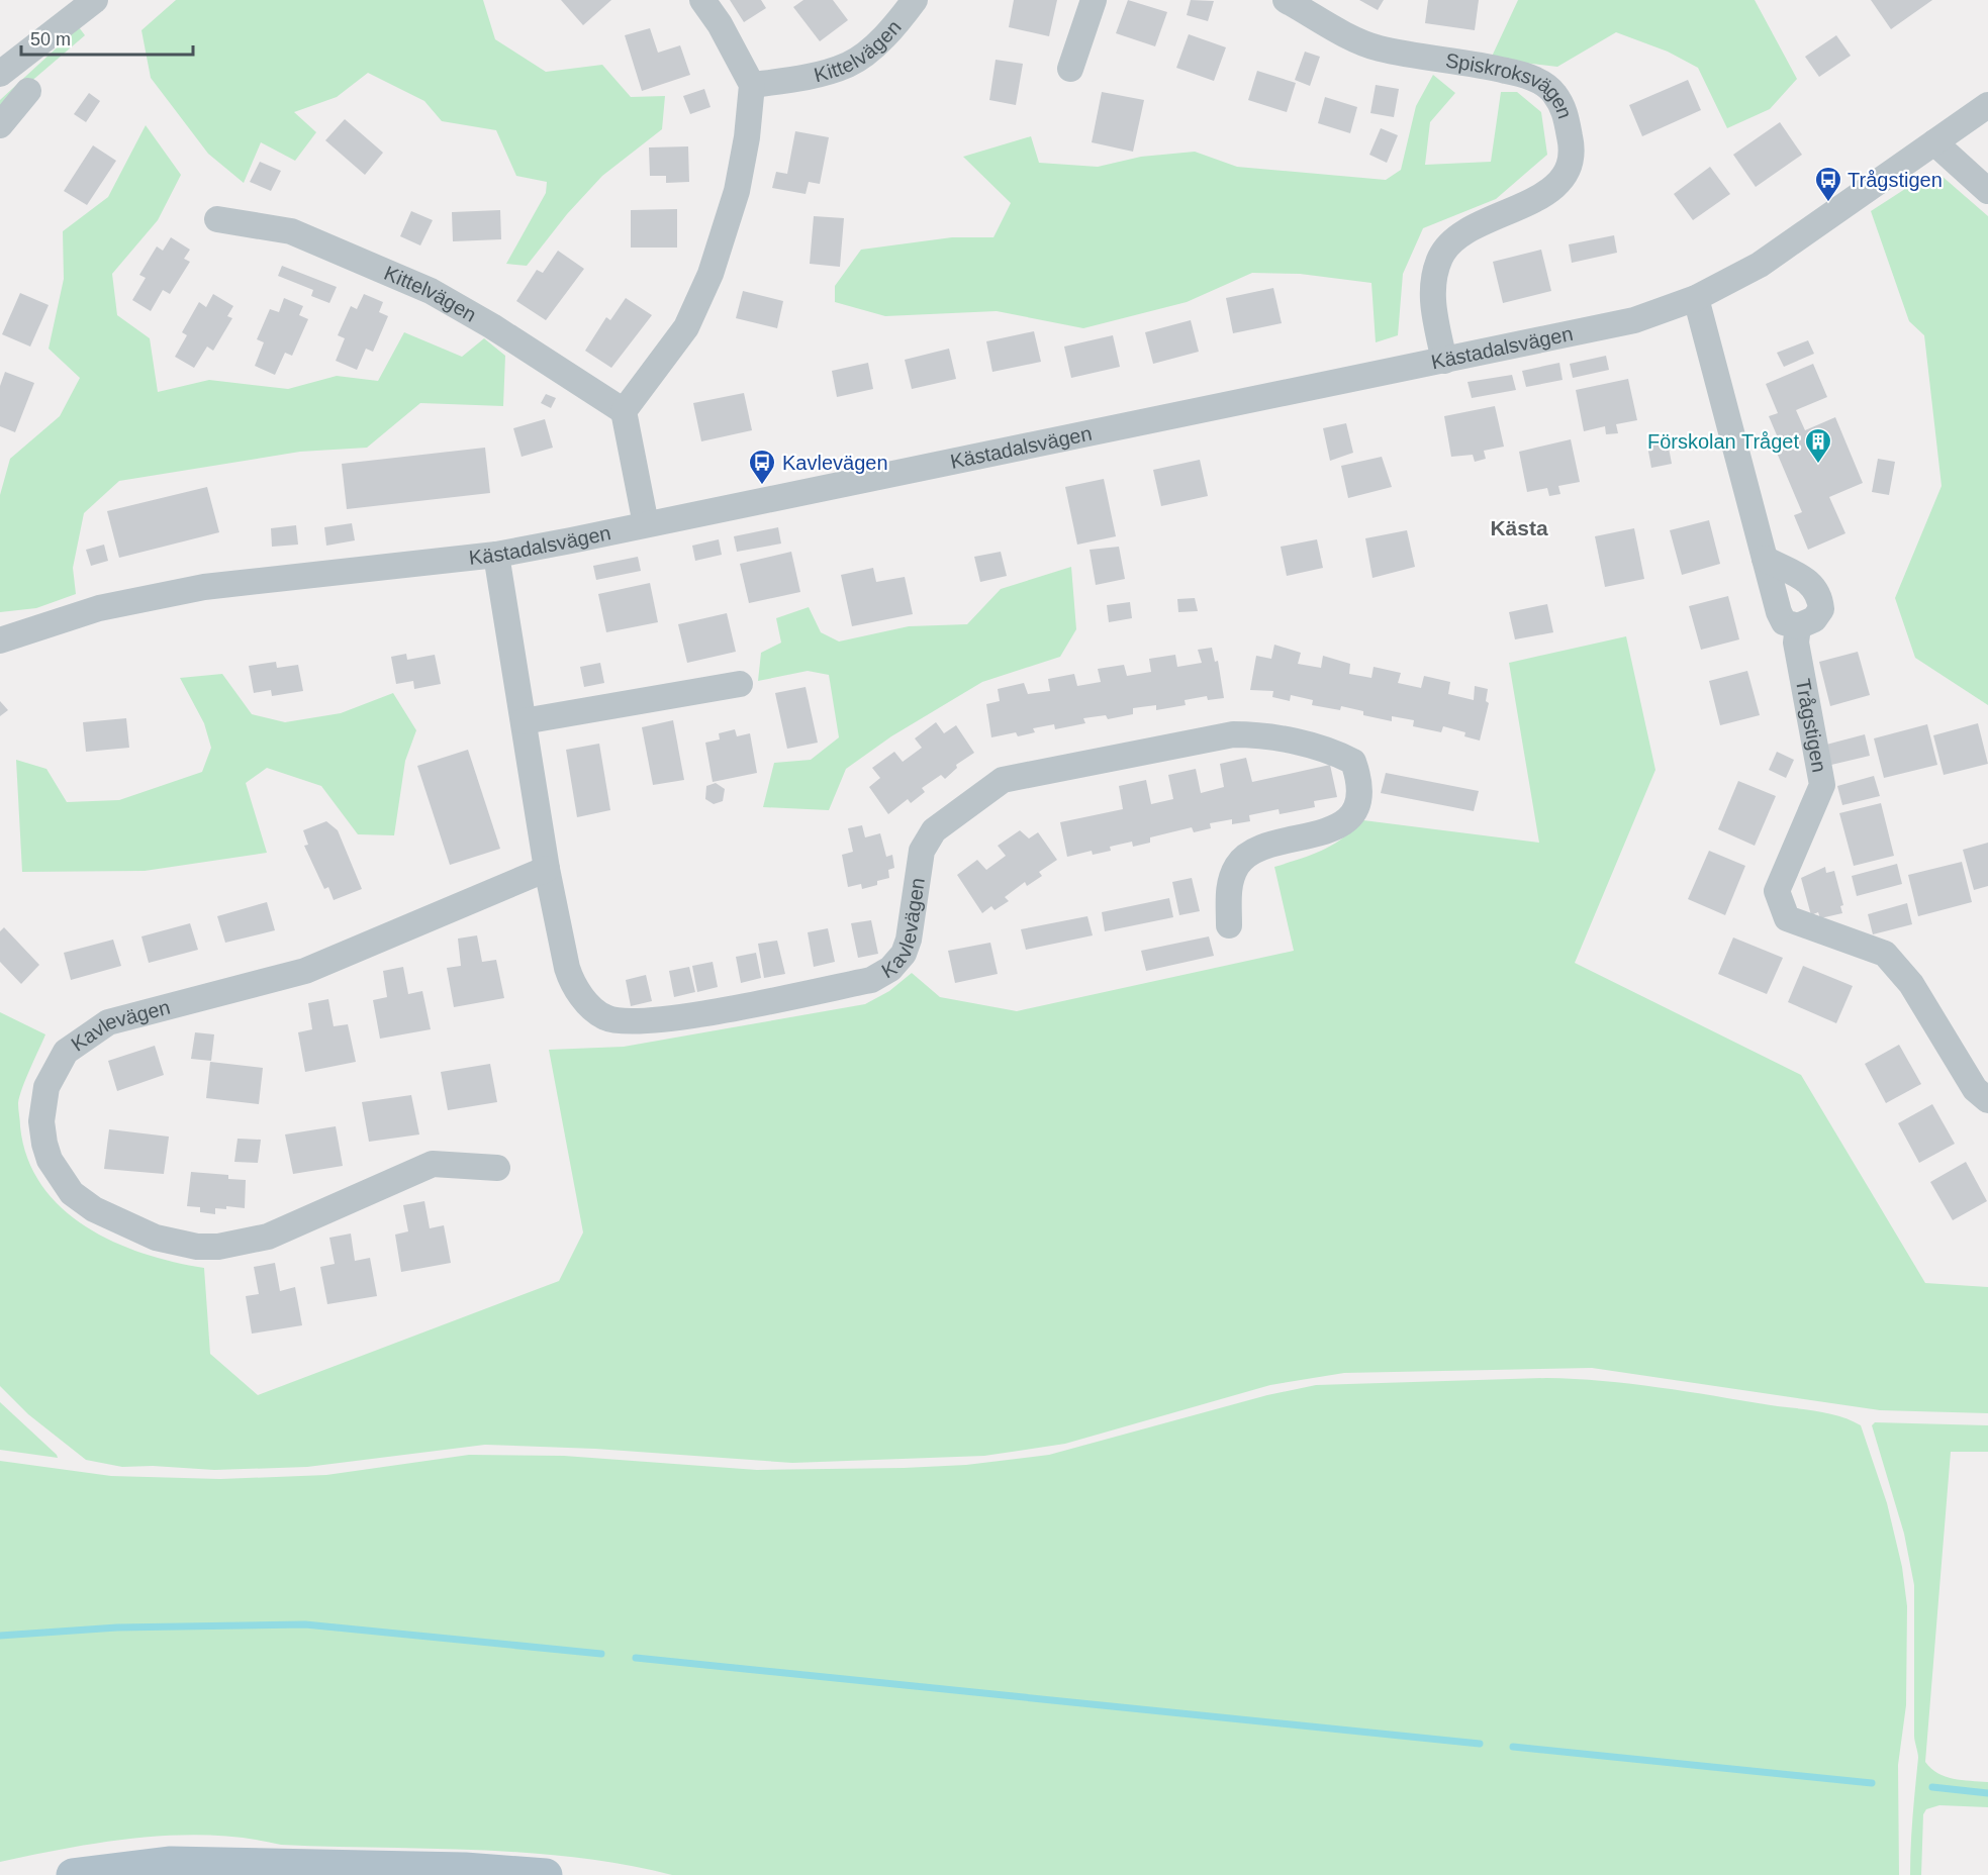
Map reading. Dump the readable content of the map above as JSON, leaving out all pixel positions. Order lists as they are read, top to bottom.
{
  "streets": {
    "street": [
      "Kittelvägen",
      "Spiskroksvägen",
      "Kästadalsvägen",
      "Trågstigen",
      "Kavlevägen"
    ]
  },
  "crossings": [
    ["Spiskroksvägen", "Kästadalsvägen"],
    ["Kästadalsvägen", "Kavlevägen"]
  ],
  "districts": ["Kästa"],
  "places": {
    "bus stop": ["Trågstigen", "Kavlevägen"],
    "building": ["Förskolan Tråget"]
  },
  "scale_bar": "50 m"
}
